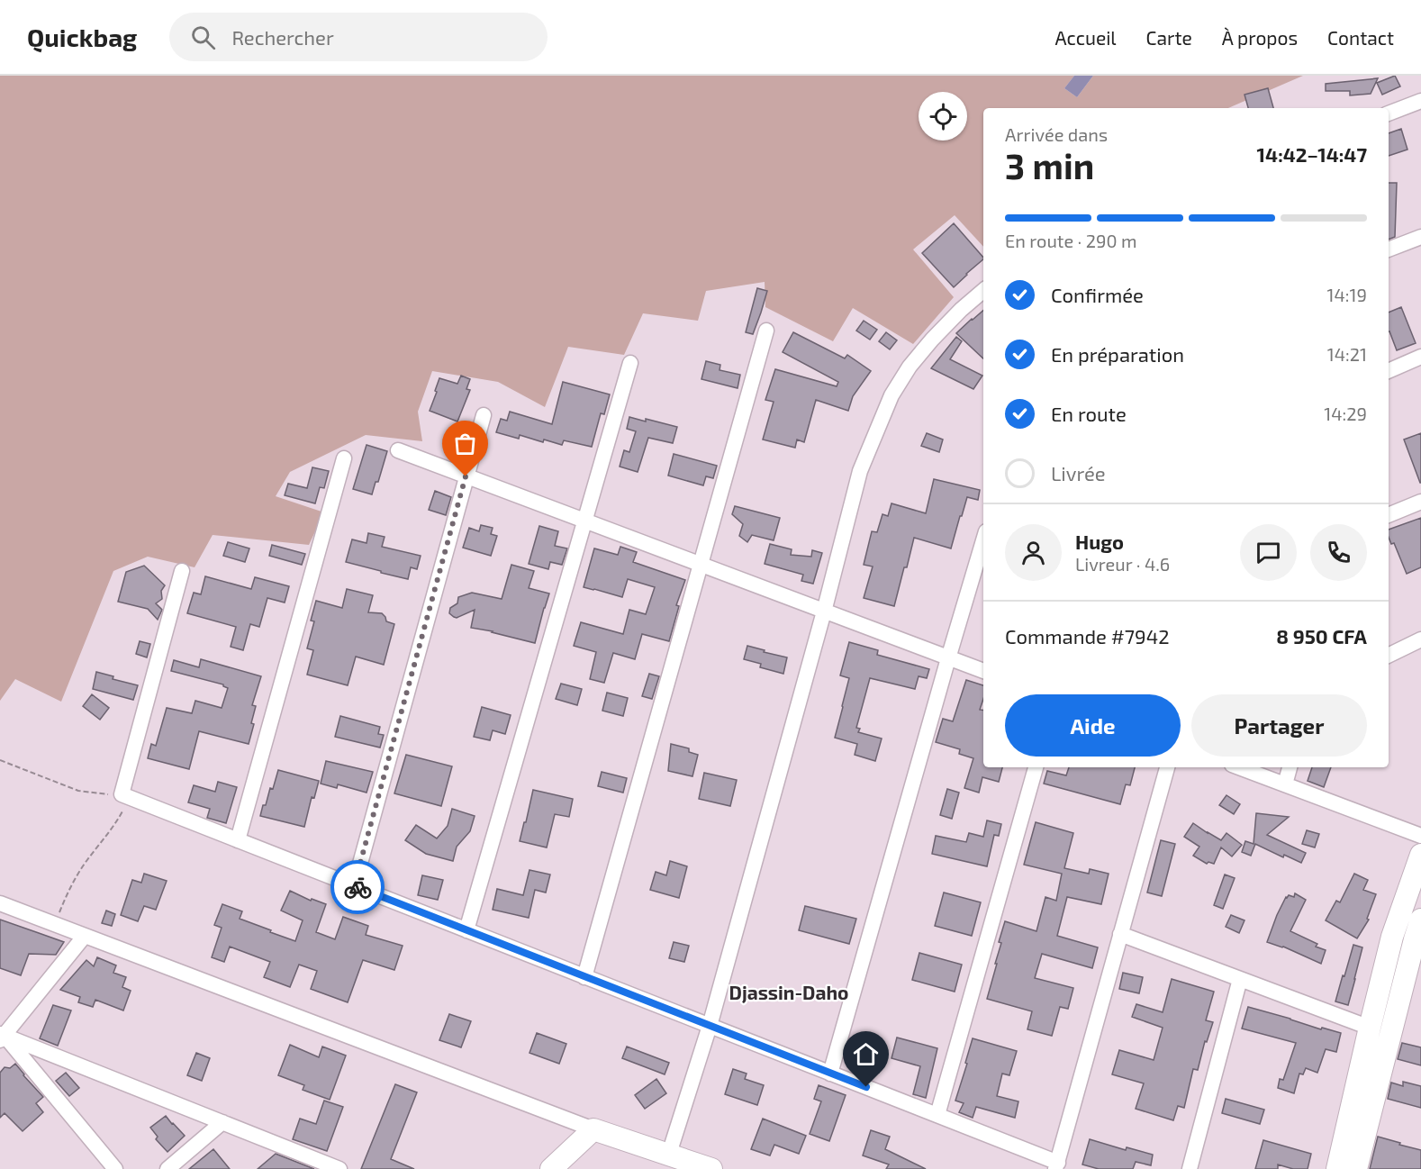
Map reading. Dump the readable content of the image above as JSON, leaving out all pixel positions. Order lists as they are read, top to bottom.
{
  "districts": ["Djassin-Daho"],
  "page": {
    "header": "Quickbag",
    "search": "Rechercher",
    "nav": [
      "Accueil",
      "Carte",
      "À propos",
      "Contact"
    ],
    "heading": ["3 min", "Arrivée dans", "14:42–14:47"],
    "panel": [
      "Hugo",
      "Livreur · 4.6",
      "Commande #7942",
      "8 950 CFA"
    ],
    "bar": "En route · 290 m",
    "list": [
      ["Confirmée", "14:19"],
      ["En préparation", "14:21"],
      ["En route", "14:29"],
      "Livrée"
    ],
    "buttons": ["Aide", "Partager"]
  }
}
